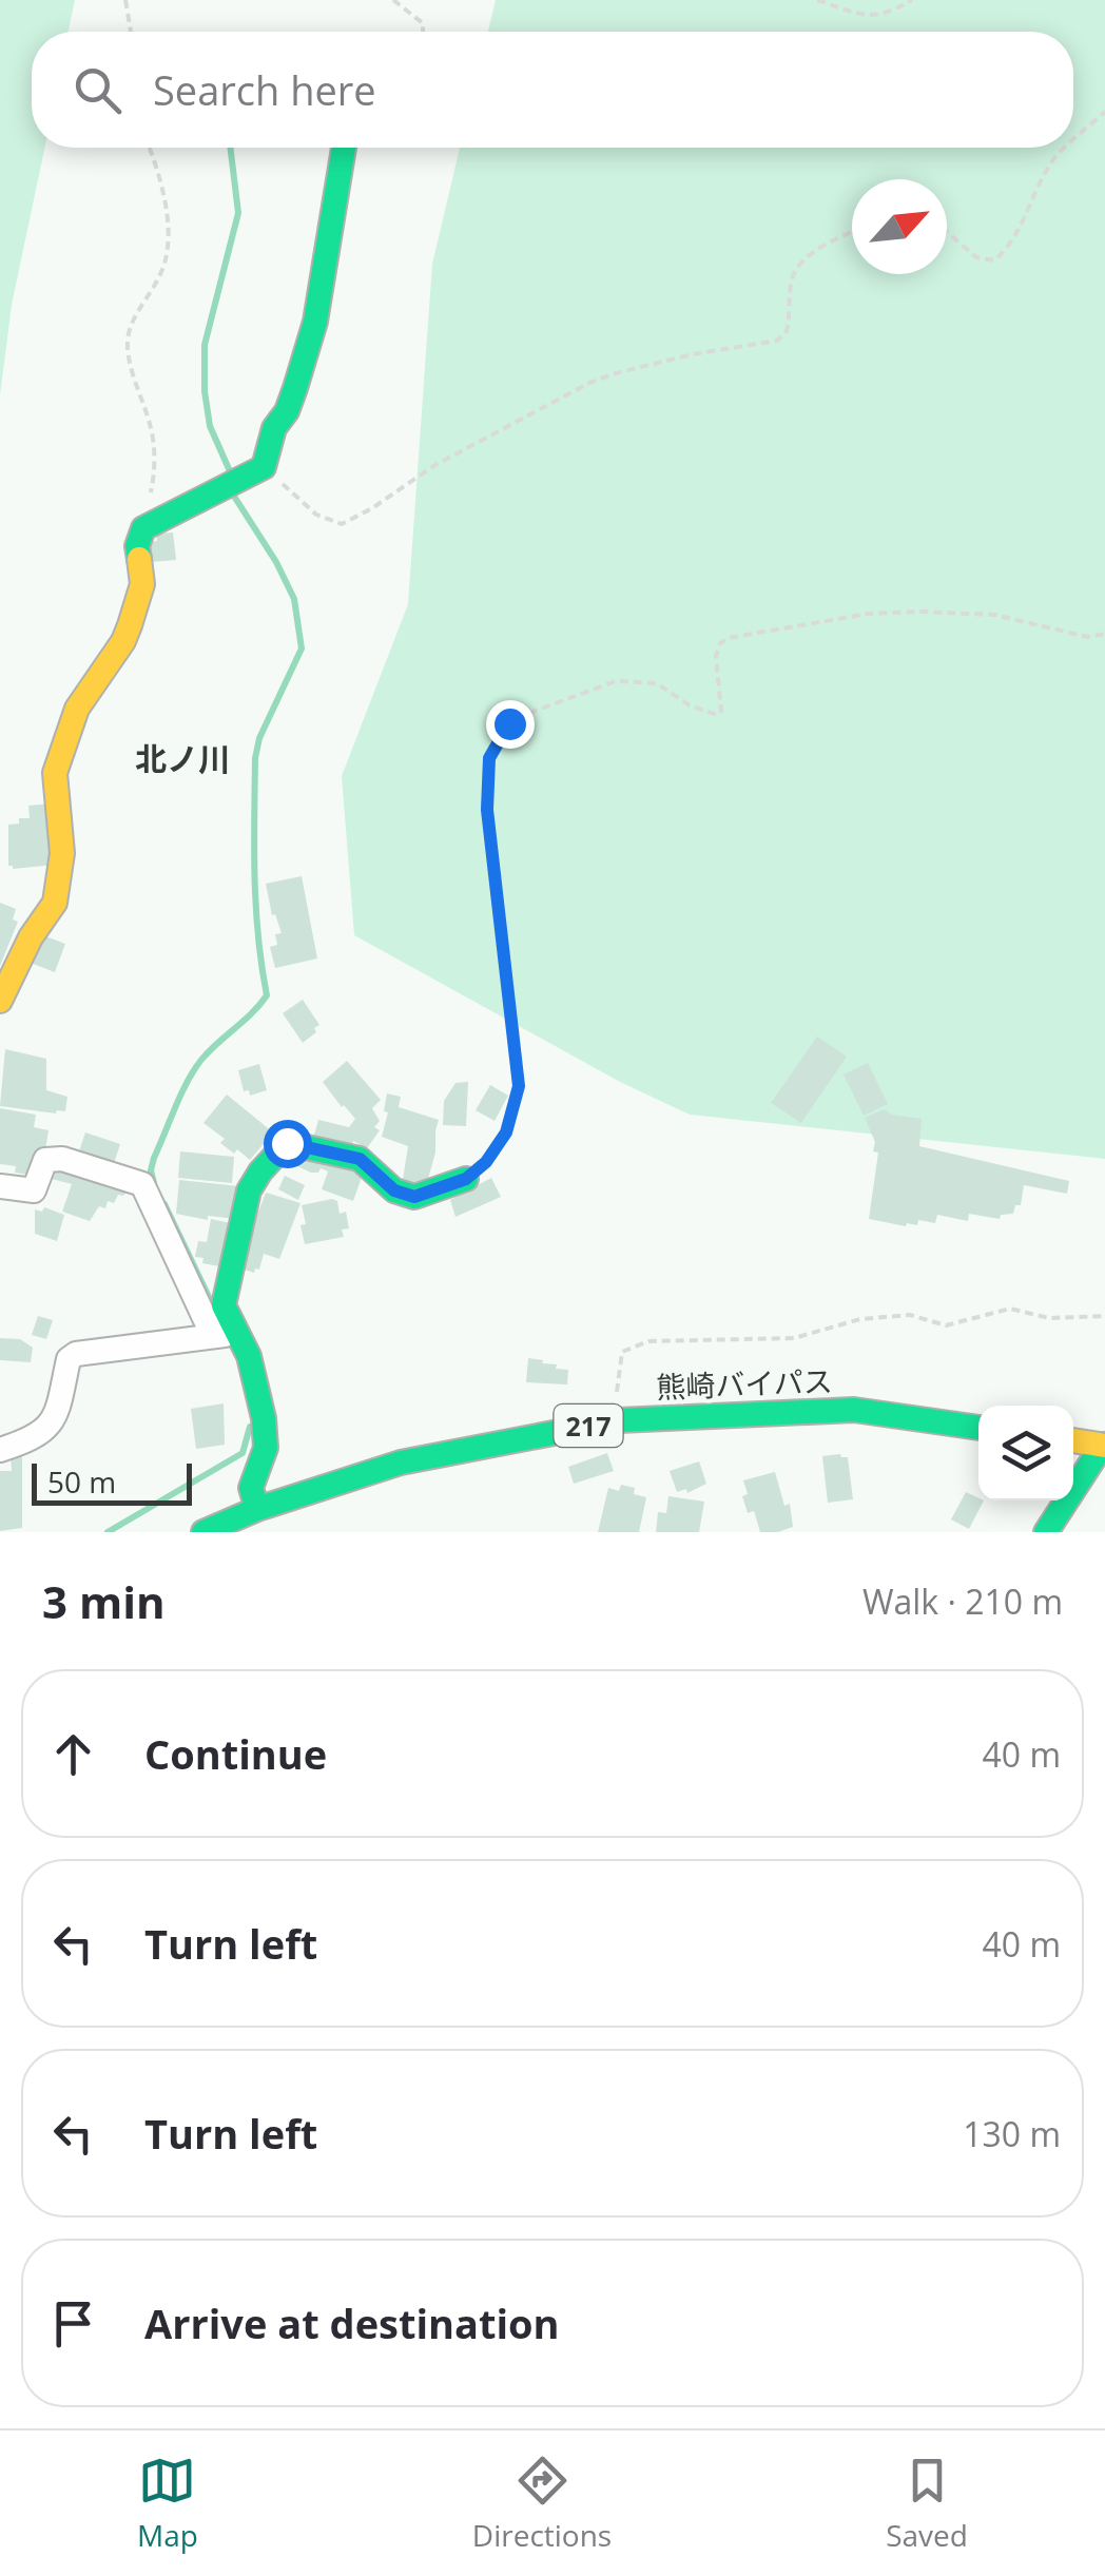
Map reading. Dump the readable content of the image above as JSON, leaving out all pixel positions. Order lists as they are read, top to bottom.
{
  "streets": {
    "main road": ["熊崎バイパス", "217"]
  },
  "districts": ["北ノ川"],
  "scale_bar": "50 m",
  "north": "top right",
  "page": {
    "search": "Search here",
    "scale": "50 m",
    "heading": ["3 min", "Walk · 210 m"],
    "list": [
      ["Continue", "40 m"],
      ["Turn left", "40 m"],
      ["Turn left", "130 m"],
      "Arrive at destination"
    ],
    "nav": ["Map", "Directions", "Saved"]
  }
}
